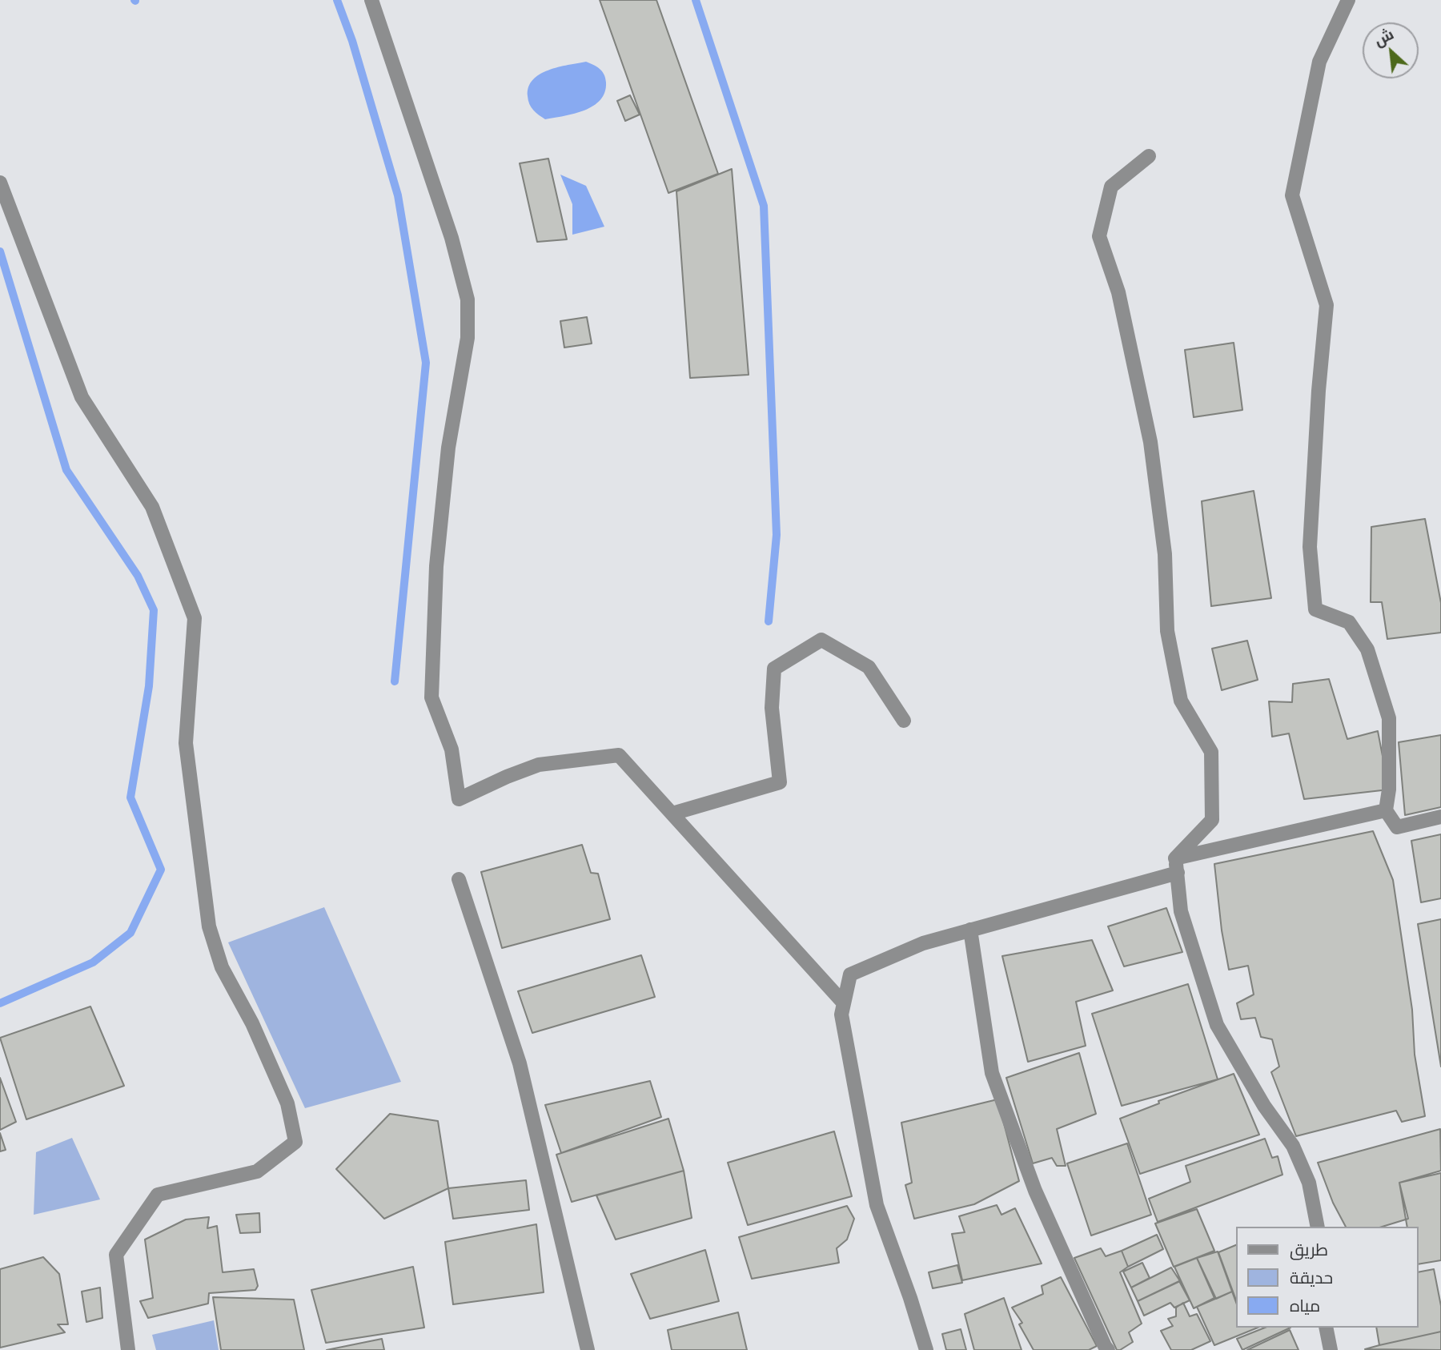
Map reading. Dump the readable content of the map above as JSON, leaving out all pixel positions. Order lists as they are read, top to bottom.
{
  "legend": ["طريق", "حديقة", "مياه"],
  "north": "top left"
}
